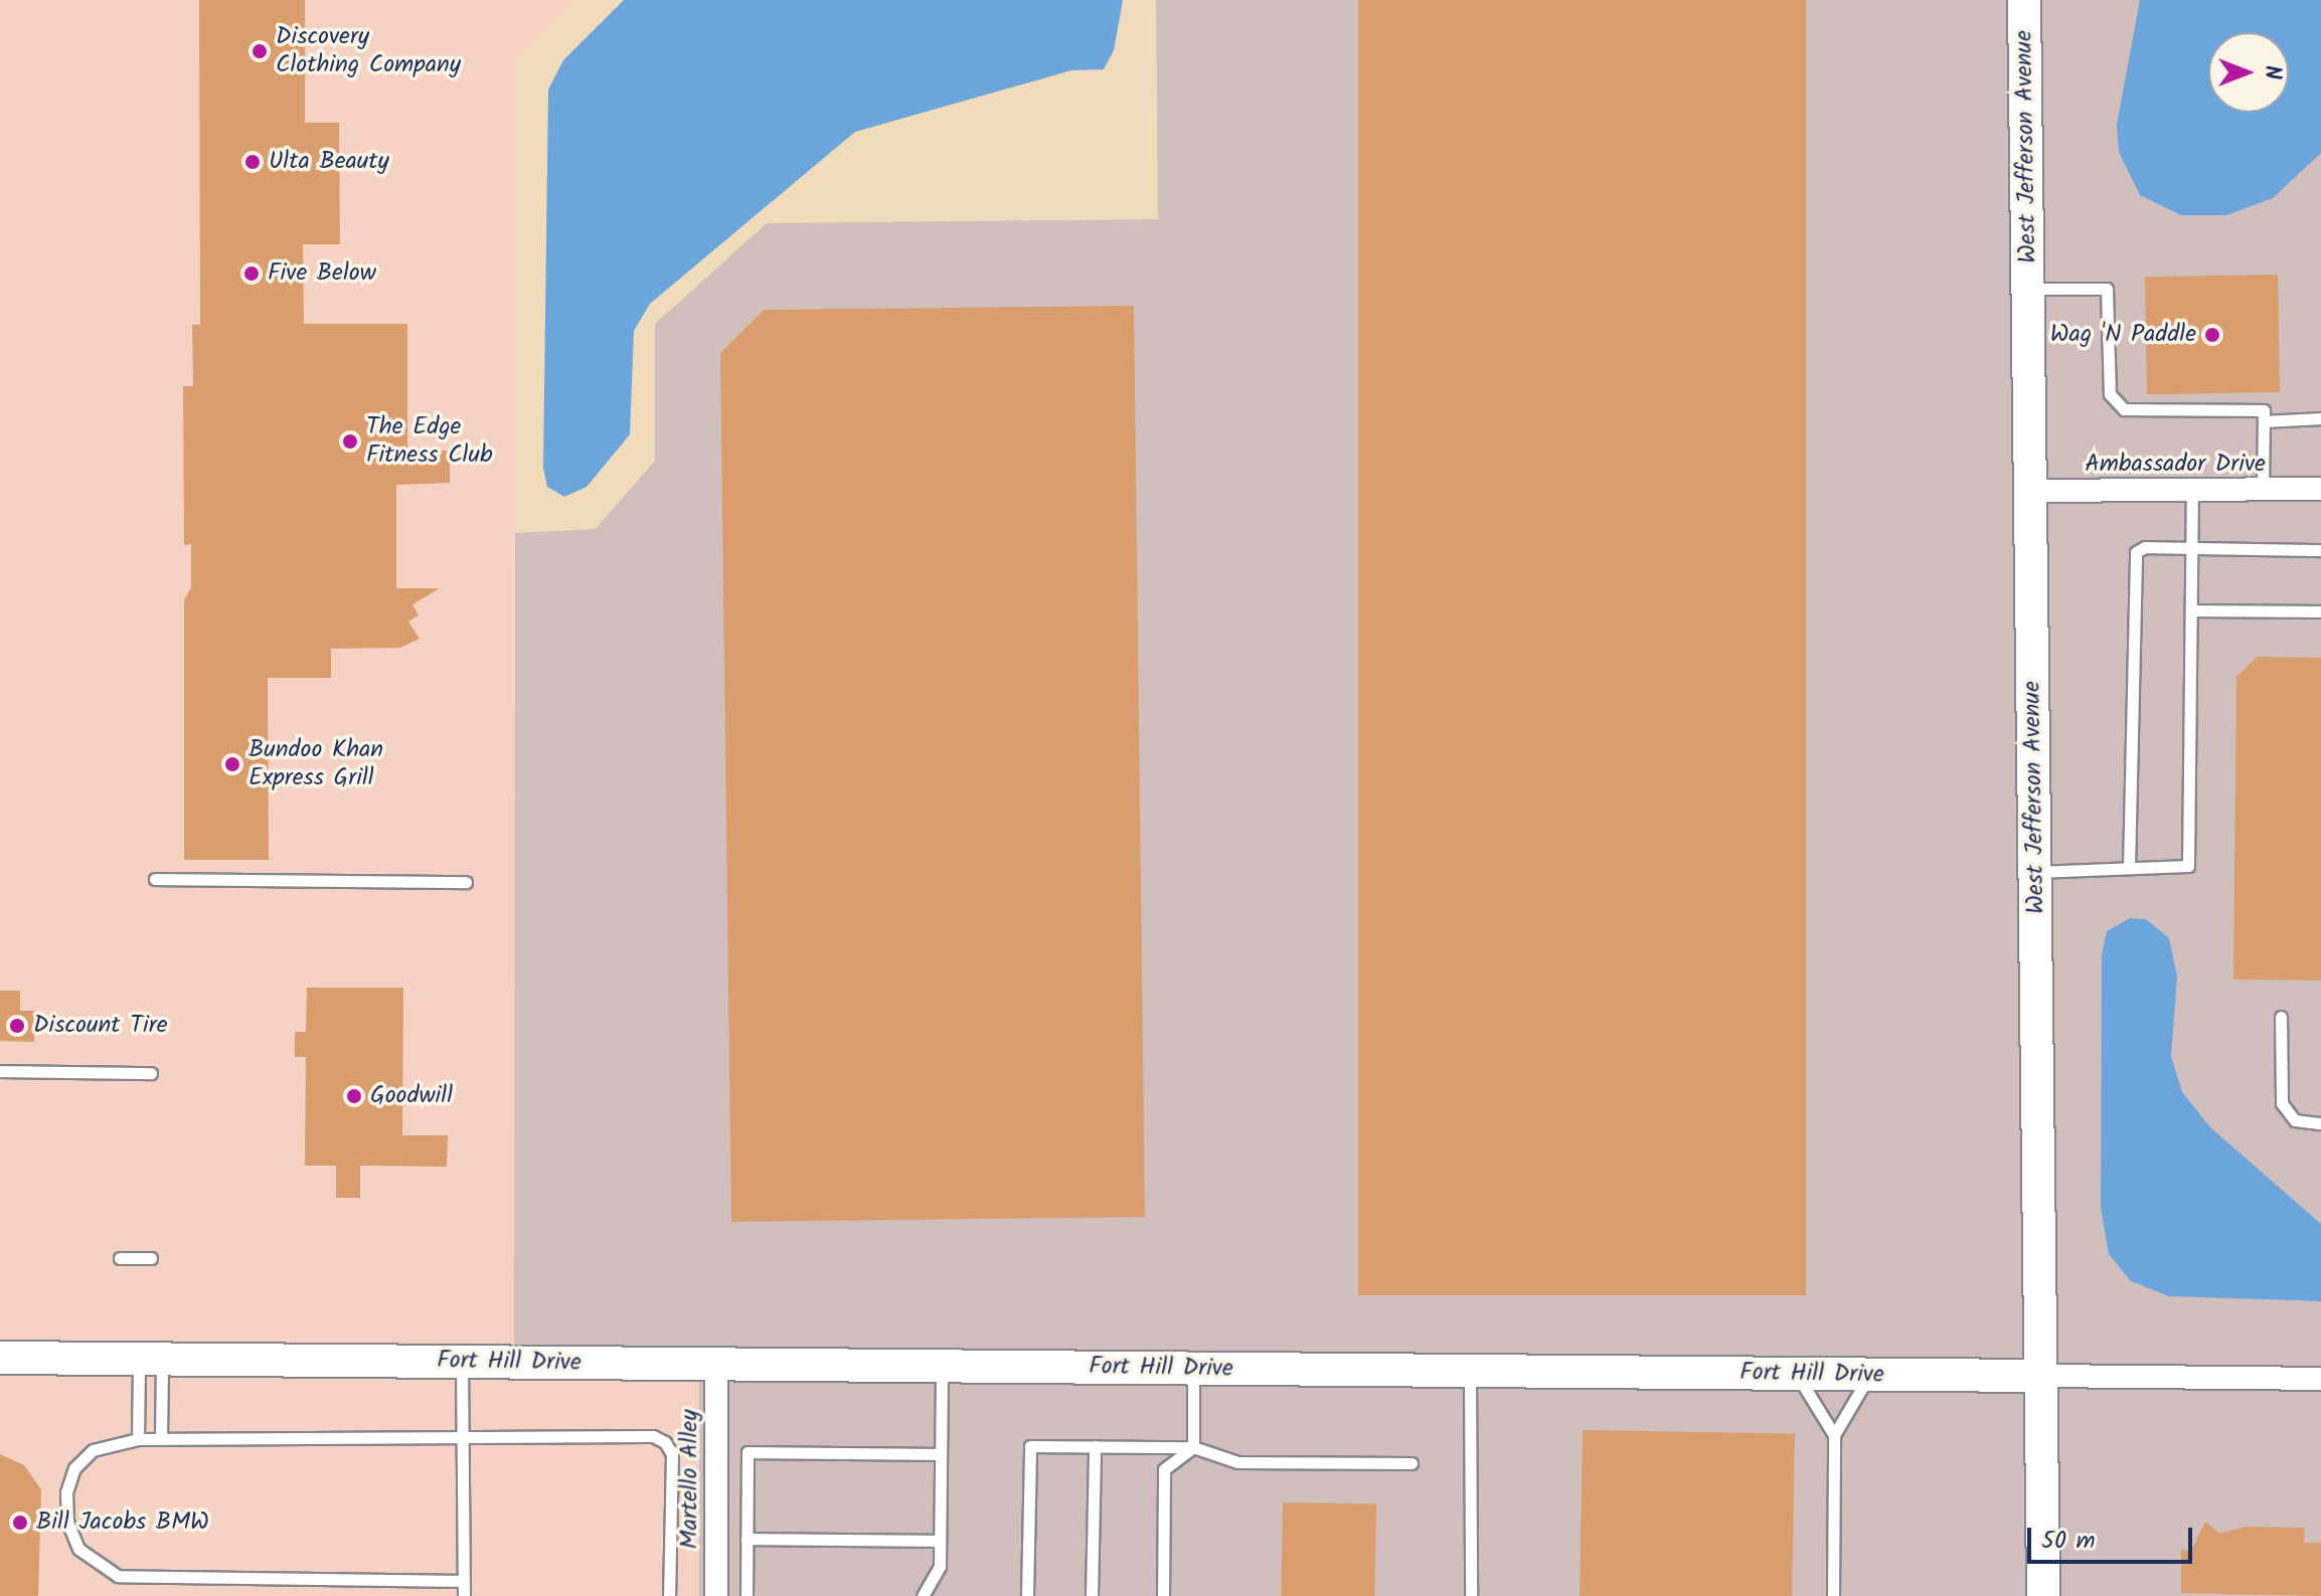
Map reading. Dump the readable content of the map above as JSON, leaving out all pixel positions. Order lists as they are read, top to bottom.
{
  "streets": {
    "street": [
      "West Jefferson Avenue",
      "Ambassador Drive",
      "Fort Hill Drive",
      "Martello Alley"
    ]
  },
  "crossings": [
    ["West Jefferson Avenue", "Ambassador Drive"],
    ["West Jefferson Avenue", "Fort Hill Drive"],
    ["Fort Hill Drive", "Martello Alley"]
  ],
  "places": [
    "Discovery Clothing Company",
    "Ulta Beauty",
    "Five Below",
    "Wag 'N Paddle",
    "The Edge Fitness Club",
    "Bundoo Khan Express Grill",
    "Discount Tire",
    "Goodwill",
    "Bill Jacobs BMW"
  ],
  "scale_bar": "50 m",
  "north": "right"
}
